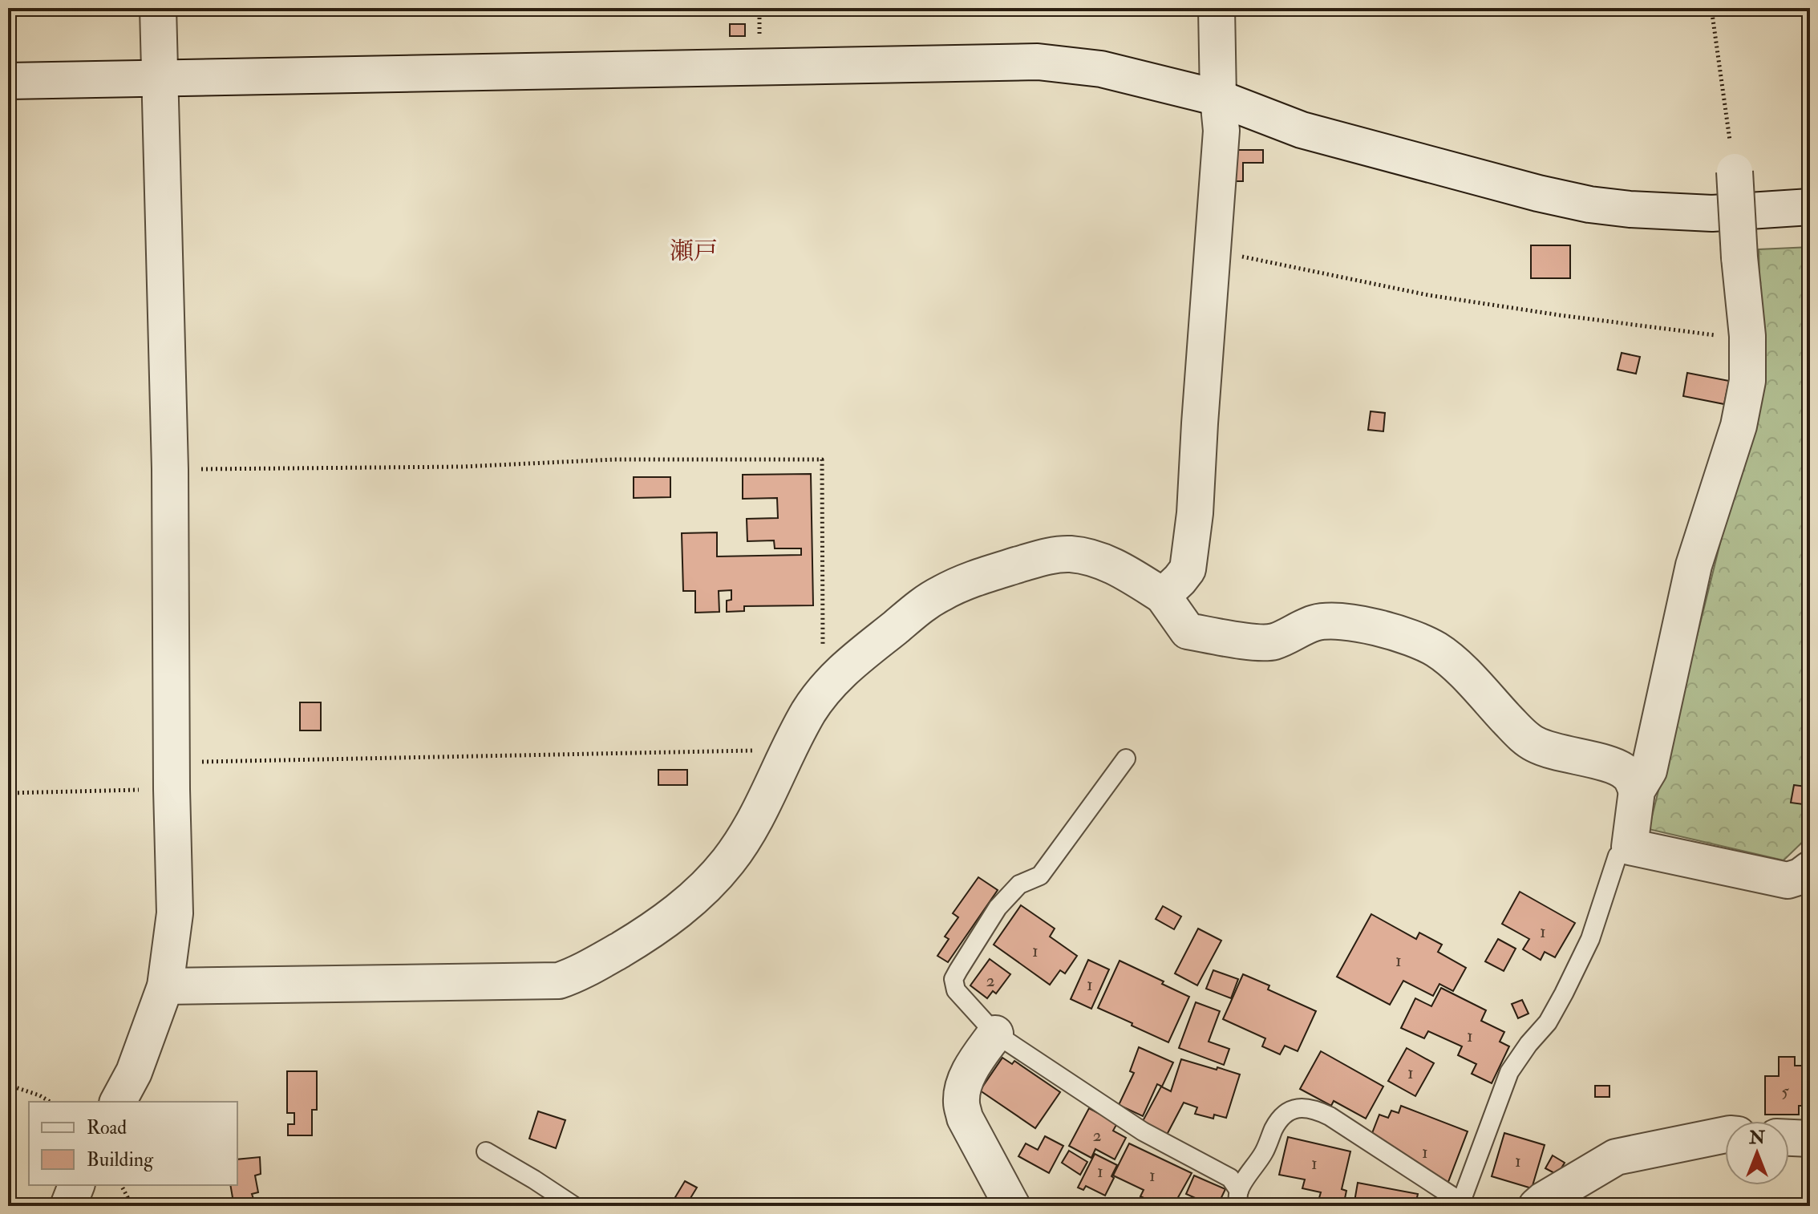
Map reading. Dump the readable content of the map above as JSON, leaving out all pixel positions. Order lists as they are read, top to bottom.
{
  "districts": ["瀬戸"],
  "house_numbers": [
    "1",
    "1",
    "1",
    "2",
    "1",
    "1",
    "1",
    "5",
    "2",
    "1",
    "1",
    "1",
    "1",
    "1"
  ],
  "legend": ["Road", "Building"],
  "north": "top"
}
